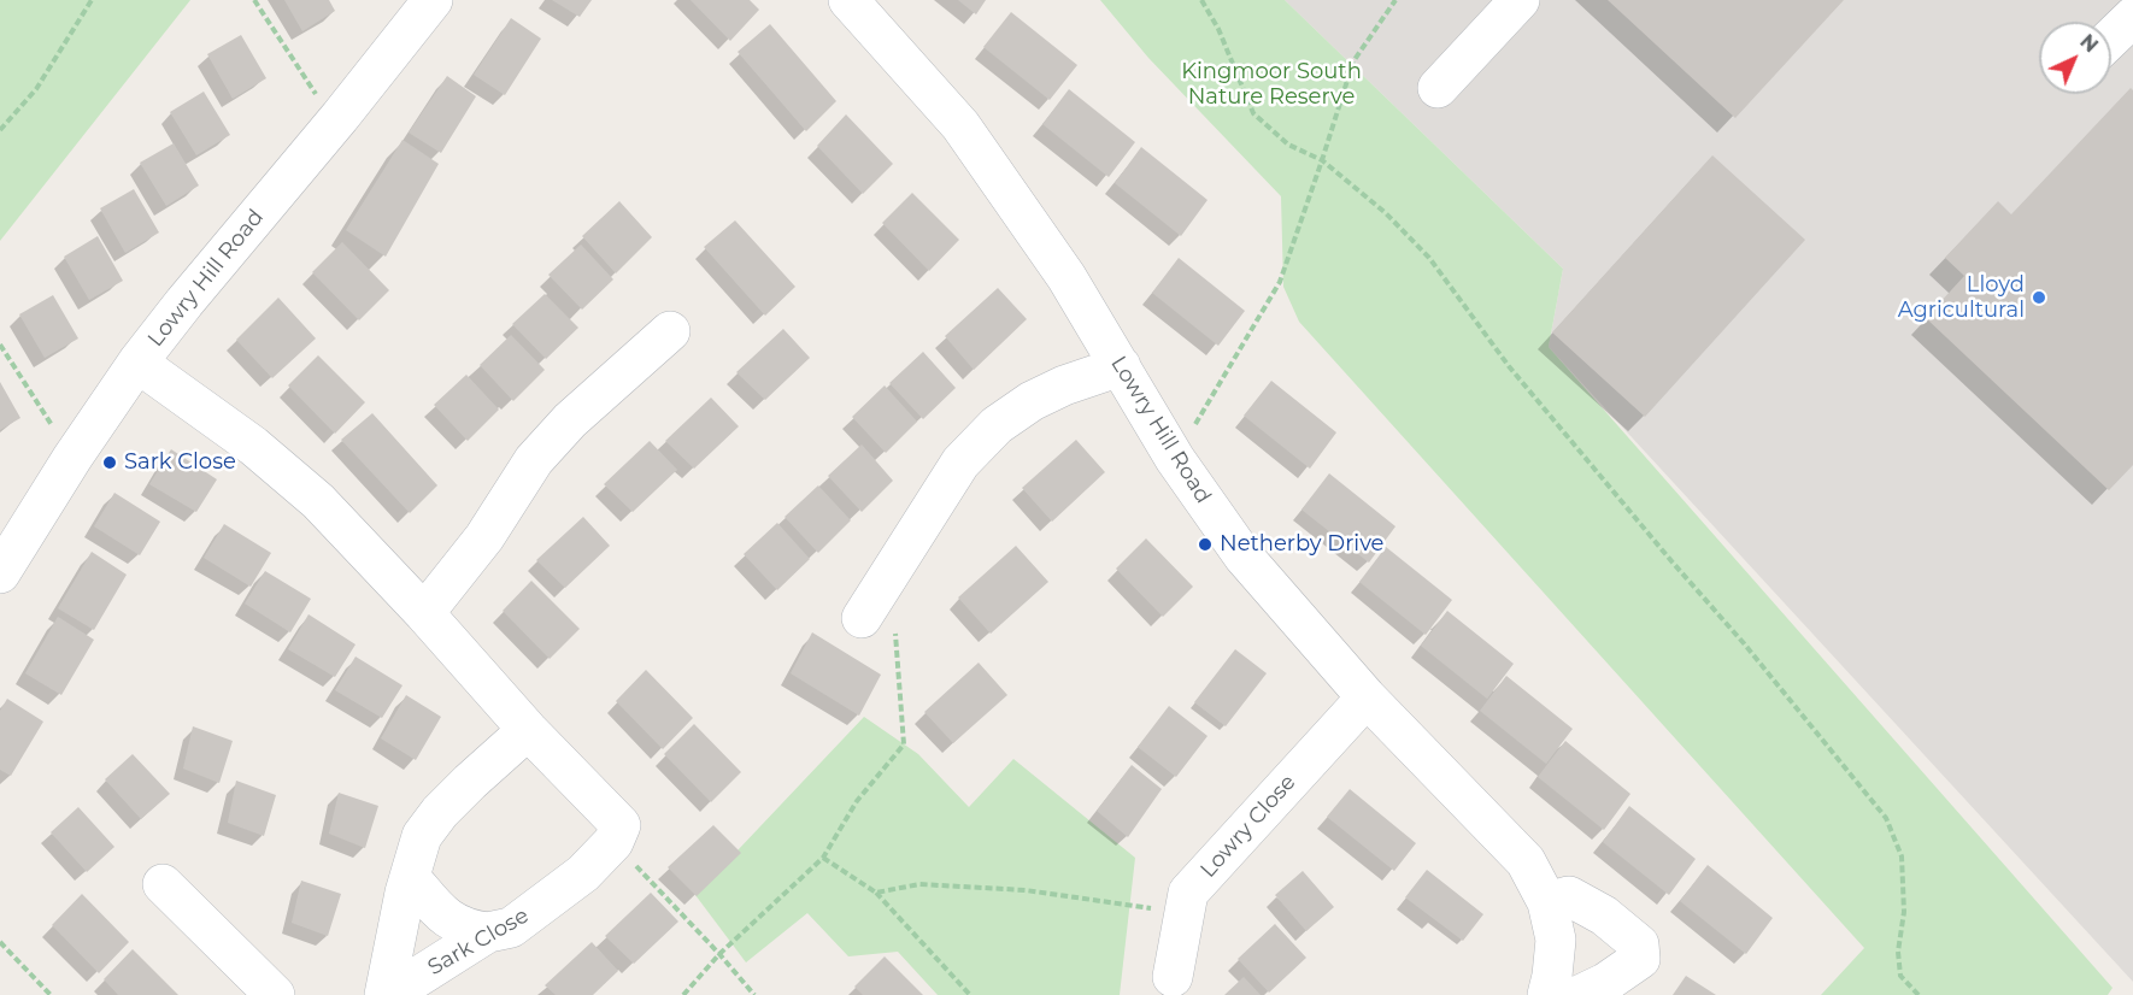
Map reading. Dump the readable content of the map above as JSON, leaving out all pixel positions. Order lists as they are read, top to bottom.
{
  "streets": {
    "street": ["Lowry Hill Road", "Lowry Close", "Sark Close"]
  },
  "crossings": [
    ["Lowry Hill Road", "Lowry Close"]
  ],
  "parks": ["Kingmoor South Nature Reserve"],
  "places": ["Lloyd Agricultural", "Sark Close", "Netherby Drive"],
  "north": "top right"
}
